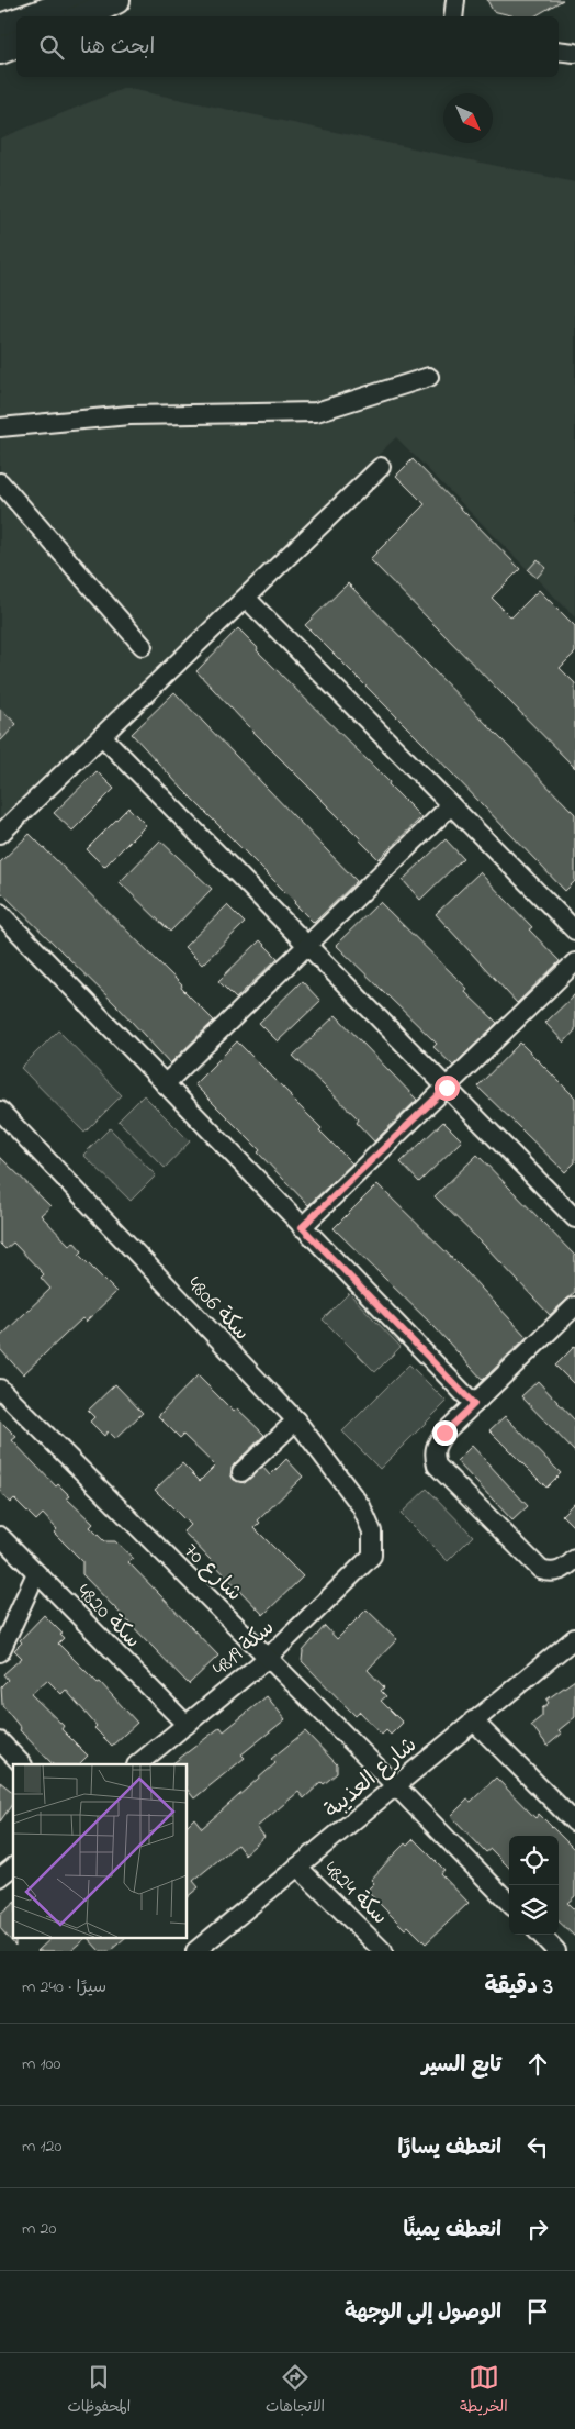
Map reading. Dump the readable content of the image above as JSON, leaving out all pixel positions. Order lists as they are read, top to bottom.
{
  "streets": {
    "street": [
      "سكة 4806",
      "شارع 70",
      "سكة 4820",
      "سكة 4819",
      "شارع العذيبة",
      "سكة 4824"
    ]
  },
  "crossings": [
    ["سكة 4806", "سكة 4819"],
    ["شارع 70", "سكة 4819"],
    ["شارع 70", "شارع العذيبة"],
    ["سكة 4820", "سكة 4819"],
    ["شارع العذيبة", "سكة 4824"]
  ],
  "north": "bottom right",
  "page": {
    "search": "ابحث هنا",
    "heading": ["3 دقيقة", "سيرًا · 240 m"],
    "list": [
      ["تابع السير", "100 m"],
      ["انعطف يسارًا", "120 m"],
      ["انعطف يمينًا", "20 m"],
      "الوصول إلى الوجهة"
    ],
    "nav": ["الخريطة", "الاتجاهات", "المحفوظات"]
  }
}
